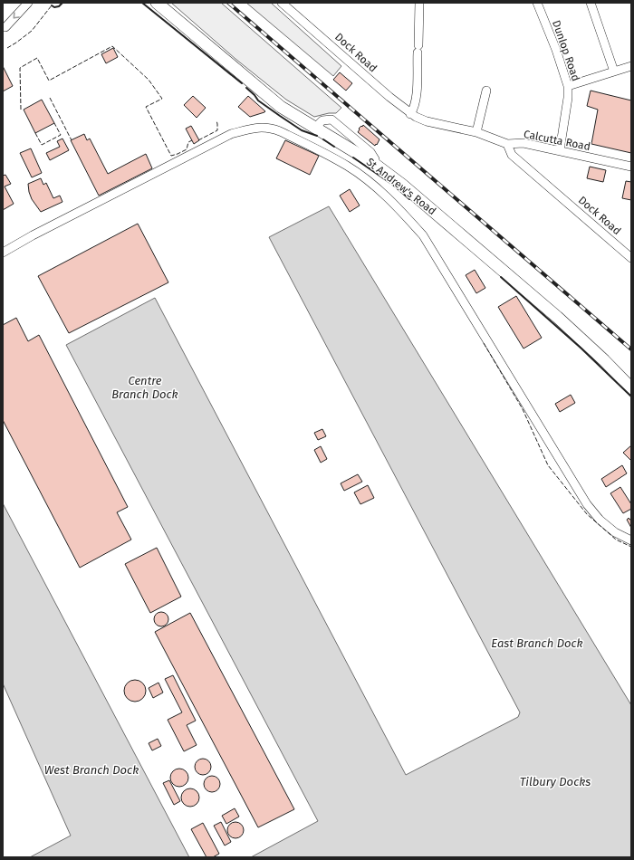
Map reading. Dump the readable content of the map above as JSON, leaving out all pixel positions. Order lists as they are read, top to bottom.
{
  "streets": {
    "highway": ["St Andrew's Road"],
    "street": ["Dunlop Road", "Dock Road", "Calcutta Road"]
  },
  "crossings": [
    ["Dunlop Road", "Calcutta Road"],
    ["Dock Road", "Calcutta Road"]
  ],
  "water": [
    "Centre Branch Dock",
    "East Branch Dock",
    "West Branch Dock",
    "Tilbury Docks"
  ]
}
